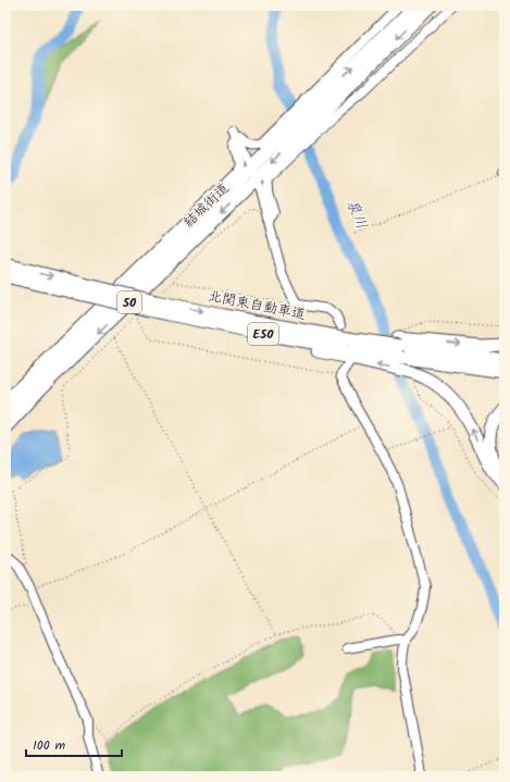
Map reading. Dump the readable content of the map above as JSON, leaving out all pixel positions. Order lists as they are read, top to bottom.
{
  "streets": {
    "highway": [
      "結城街道",
      "50",
      "北関東自動車道",
      "E50"
    ]
  },
  "water": ["泉川"],
  "scale_bar": "100 m"
}
